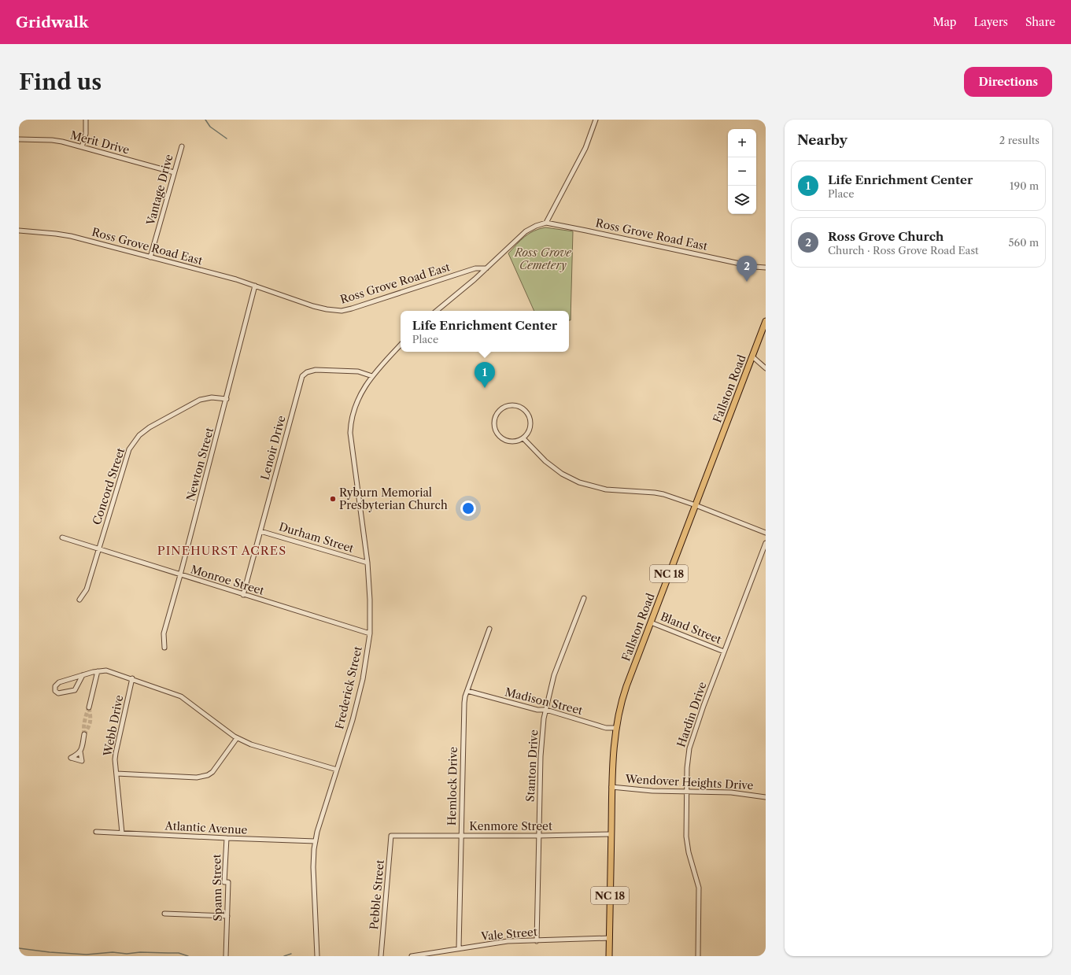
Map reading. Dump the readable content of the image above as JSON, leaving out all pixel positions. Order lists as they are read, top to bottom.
{
  "streets": {
    "main road": ["Fallston Road", "NC 18"],
    "street": [
      "Merit Drive",
      "Vantage Drive",
      "Ross Grove Road East",
      "Lenoir Drive",
      "Newton Street",
      "Concord Street",
      "Durham Street",
      "Monroe Street",
      "Bland Street",
      "Frederick Street",
      "Madison Street",
      "Hardin Drive",
      "Webb Drive",
      "Stanton Drive",
      "Wendover Heights Drive",
      "Hemlock Drive",
      "Kenmore Street",
      "Atlantic Avenue",
      "Spann Street",
      "Pebble Street",
      "Vale Street"
    ]
  },
  "crossings": [
    ["Merit Drive", "Vantage Drive"],
    ["Vantage Drive", "Ross Grove Road East"],
    ["Ross Grove Road East", "Newton Street"],
    ["Fallston Road", "Bland Street"],
    ["Fallston Road", "Madison Street"],
    ["Fallston Road", "Wendover Heights Drive"],
    ["Fallston Road", "Kenmore Street"],
    ["Fallston Road", "Vale Street"],
    ["Lenoir Drive", "Durham Street"],
    ["Lenoir Drive", "Monroe Street"],
    ["Lenoir Drive", "Frederick Street"],
    ["Newton Street", "Concord Street"],
    ["Newton Street", "Monroe Street"],
    ["Concord Street", "Monroe Street"],
    ["Durham Street", "Frederick Street"],
    ["Monroe Street", "Frederick Street"],
    ["Bland Street", "Hardin Drive"],
    ["Frederick Street", "Atlantic Avenue"],
    ["Madison Street", "Stanton Drive"],
    ["Madison Street", "Hemlock Drive"],
    ["Hardin Drive", "Wendover Heights Drive"],
    ["Webb Drive", "Atlantic Avenue"],
    ["Stanton Drive", "Kenmore Street"],
    ["Stanton Drive", "Vale Street"],
    ["Hemlock Drive", "Kenmore Street"],
    ["Hemlock Drive", "Vale Street"],
    ["Kenmore Street", "Pebble Street"],
    ["Atlantic Avenue", "Spann Street"]
  ],
  "districts": ["PINEHURST ACRES"],
  "parks": ["Ross Grove Cemetery"],
  "places": ["Ryburn Memorial Presbyterian Church"],
  "page": {
    "header": "Gridwalk",
    "nav": ["Map", "Layers", "Share"],
    "buttons": "Directions",
    "title": "Find us",
    "heading": ["Nearby", "2 results"],
    "map_buttons": ["+", "−"],
    "list": [
      {
        "mark": "1",
        "name": "Life Enrichment Center",
        "note": "Place",
        "value": "190 m"
      },
      {
        "mark": "2",
        "name": "Ross Grove Church",
        "note": "Church · Ross Grove Road East",
        "value": "560 m"
      }
    ],
    "pins": ["2", "1"],
    "popup": ["Life Enrichment Center", "Place"]
  }
}
